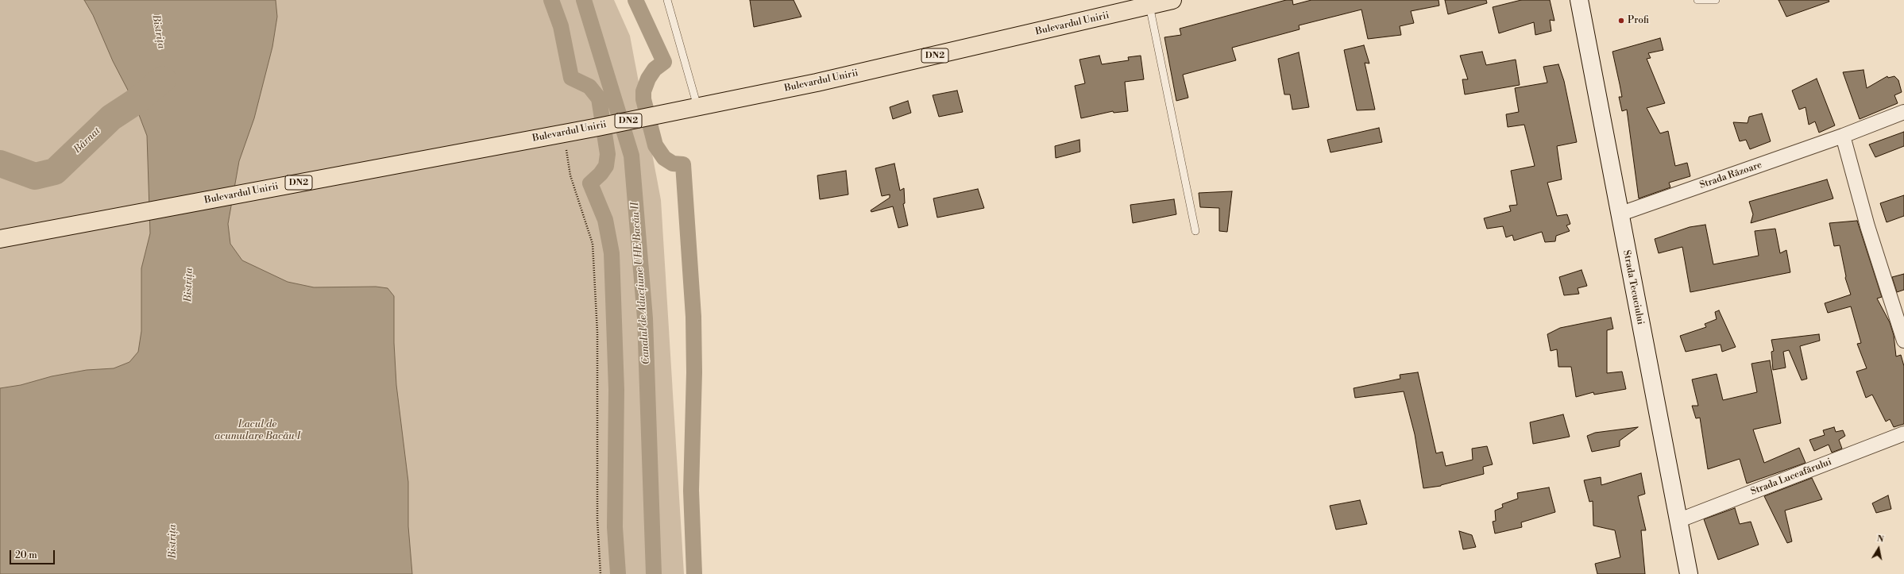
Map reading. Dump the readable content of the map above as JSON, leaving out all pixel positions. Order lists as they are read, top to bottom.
{
  "streets": {
    "main road": ["Bulevardul Unirii", "DN2", "Strada Tecuciului"],
    "street": ["Strada Răzoare", "Strada Luceafărului"]
  },
  "crossings": [
    ["Strada Răzoare", "Strada Tecuciului"],
    ["Strada Tecuciului", "Strada Luceafărului"]
  ],
  "water": [
    "Bistrița",
    "Bârnat",
    "Canalul de Aducțiune UHE Bacău II",
    "Lacul de acumulare Bacău I"
  ],
  "places": ["Profi"],
  "scale_bar": "20 m",
  "north": "top"
}
